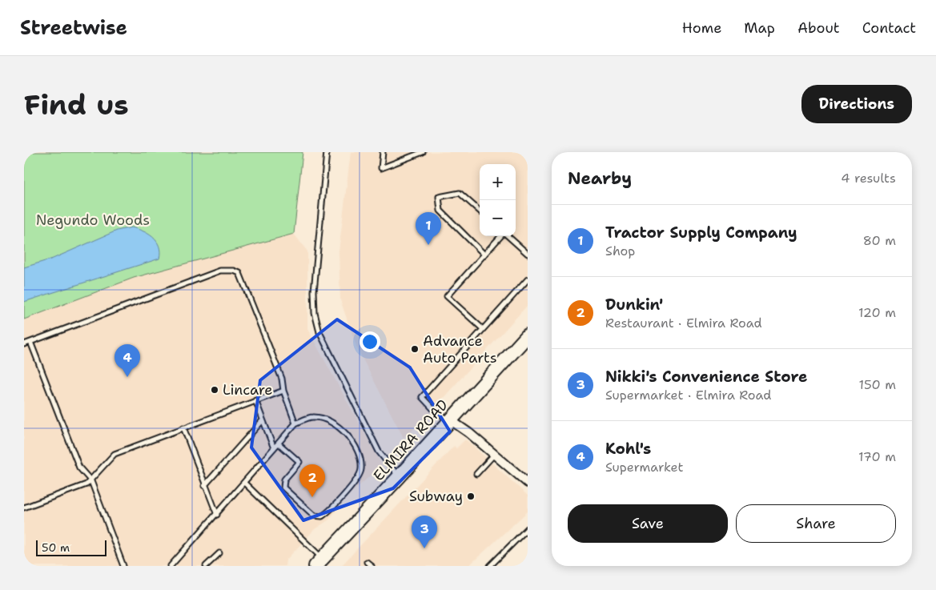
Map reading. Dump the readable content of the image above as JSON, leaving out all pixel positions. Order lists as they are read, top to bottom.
{
  "streets": {
    "highway": ["ELMIRA ROAD"]
  },
  "parks": ["Negundo Woods"],
  "places": ["Advance Auto Parts", "Lincare", "Subway"],
  "scale_bar": "50 m",
  "page": {
    "header": "Streetwise",
    "nav": [
      "Home",
      "Map",
      "About",
      "Contact"
    ],
    "buttons": [
      "Directions",
      ["Save", "Share"]
    ],
    "title": "Find us",
    "heading": ["Nearby", "4 results"],
    "map_buttons": ["+", "−"],
    "list": [
      {
        "mark": "1",
        "name": "Tractor Supply Company",
        "note": "Shop",
        "value": "80 m"
      },
      {
        "mark": "2",
        "name": "Dunkin'",
        "note": "Restaurant · Elmira Road",
        "value": "120 m"
      },
      {
        "mark": "3",
        "name": "Nikki's Convenience Store",
        "note": "Supermarket · Elmira Road",
        "value": "150 m"
      },
      {
        "mark": "4",
        "name": "Kohl's",
        "note": "Supermarket",
        "value": "170 m"
      }
    ],
    "pins": [
      "1",
      "4",
      "2",
      "3"
    ],
    "scale": "50 m"
  }
}
